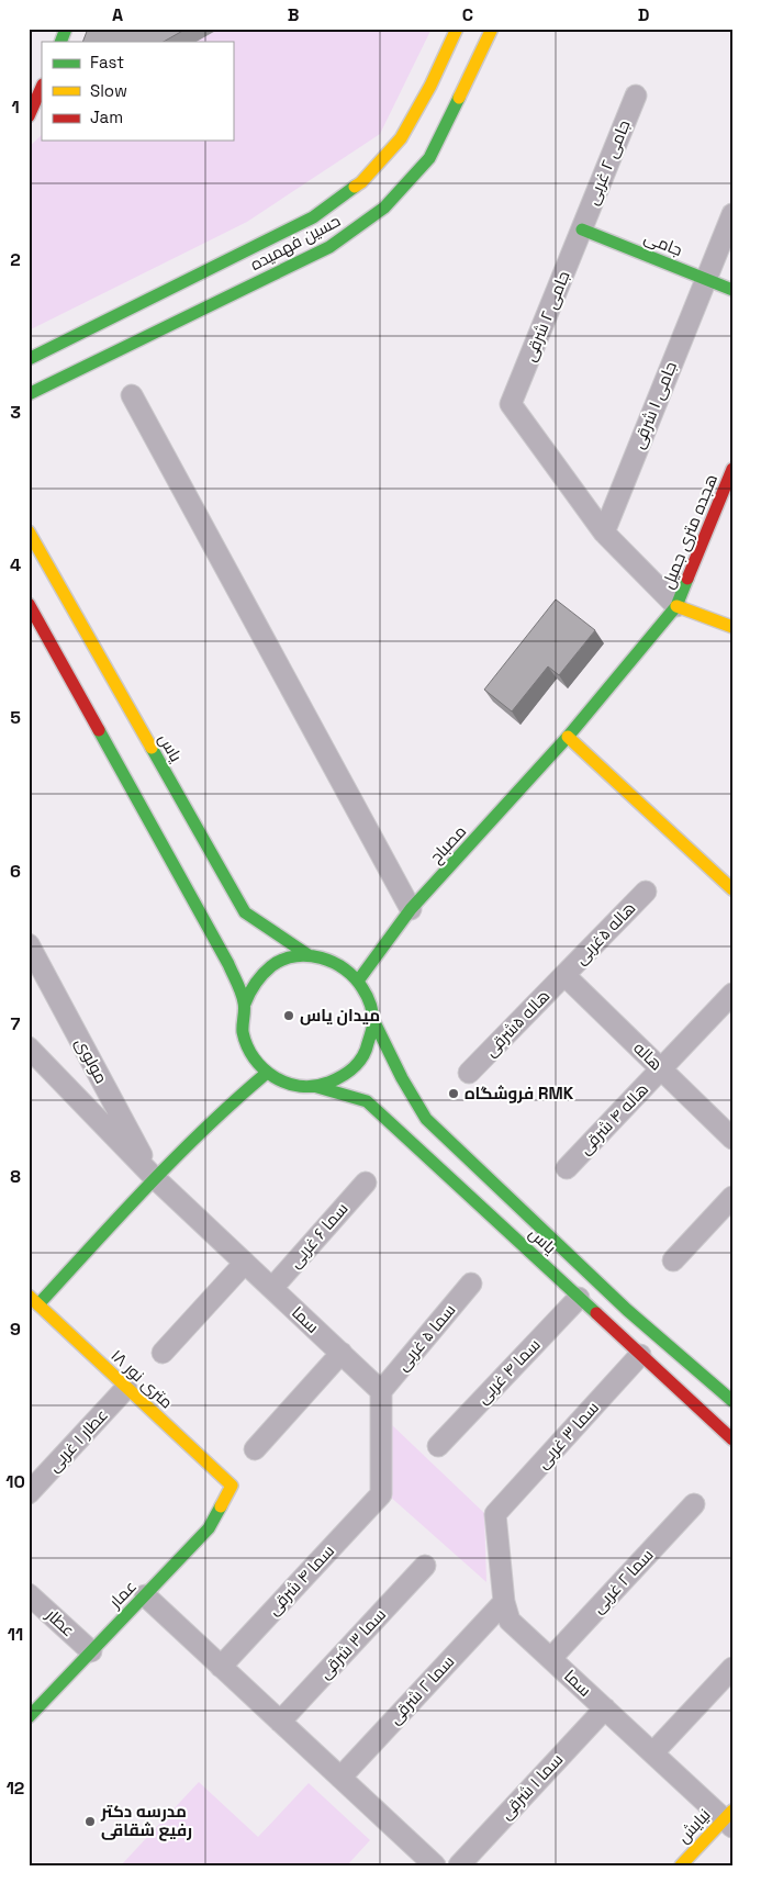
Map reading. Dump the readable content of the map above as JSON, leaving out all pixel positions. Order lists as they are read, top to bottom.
{
  "streets": {
    "street": [
      "جامی ۲ غربی",
      "حسین فهمیده",
      "جامی",
      "جامی ۲ شرقی",
      "جامی ۱ شرقی",
      "هجده متری جمیل",
      "یاس",
      "مصباح",
      "هاله ۵غربی",
      "هاله ۵شرقی",
      "هاله",
      "مولوی",
      "هاله ۴ شرقی",
      "سما ۶ غربی",
      "سما",
      "سما ۵ غربی",
      "سما ۴ غربی",
      "۱۸ متری نور",
      "سما ۳ غربی",
      "عطار ۱ غربی",
      "سما ۴ شرقی",
      "سما ۲ غربی",
      "عمار",
      "عطار",
      "سما ۳ شرقی",
      "سما ۲ شرقی",
      "سما ۱ شرقی",
      "نیایش"
    ]
  },
  "crossings": [
    ["جامی ۲ غربی", "جامی"],
    ["جامی ۲ غربی", "جامی ۲ شرقی"],
    ["جامی", "جامی ۲ شرقی"],
    ["جامی", "جامی ۱ شرقی"],
    ["جامی ۲ شرقی", "جامی ۱ شرقی"],
    ["هجده متری جمیل", "مصباح"],
    ["یاس", "مصباح"],
    ["یاس", "سما ۴ غربی"],
    ["یاس", "سما ۳ غربی"],
    ["هاله ۵غربی", "هاله ۵شرقی"],
    ["هاله ۵غربی", "هاله"],
    ["هاله ۵شرقی", "هاله"],
    ["هاله", "هاله ۴ شرقی"],
    ["مولوی", "سما"],
    ["سما ۶ غربی", "سما"],
    ["سما", "سما ۵ غربی"],
    ["سما", "سما ۳ غربی"],
    ["سما", "سما ۴ شرقی"],
    ["سما", "سما ۲ غربی"],
    ["سما", "سما ۲ شرقی"],
    ["سما", "سما ۱ شرقی"],
    ["سما", "نیایش"],
    ["سما ۵ غربی", "سما ۴ شرقی"],
    ["۱۸ متری نور", "عطار ۱ غربی"],
    ["۱۸ متری نور", "عمار"],
    ["عمار", "عطار"]
  ],
  "places": ["میدان یاس", "فروشگاه RMK", "مدرسه دکتر رفیع شقاقی"],
  "legend": ["Fast", "Slow", "Jam"],
  "grid": {
    "columns": [
      "A",
      "B",
      "C",
      "D"
    ],
    "rows": [
      "1",
      "2",
      "3",
      "4",
      "5",
      "6",
      "7",
      "8",
      "9",
      "10",
      "11",
      "12"
    ]
  }
}
